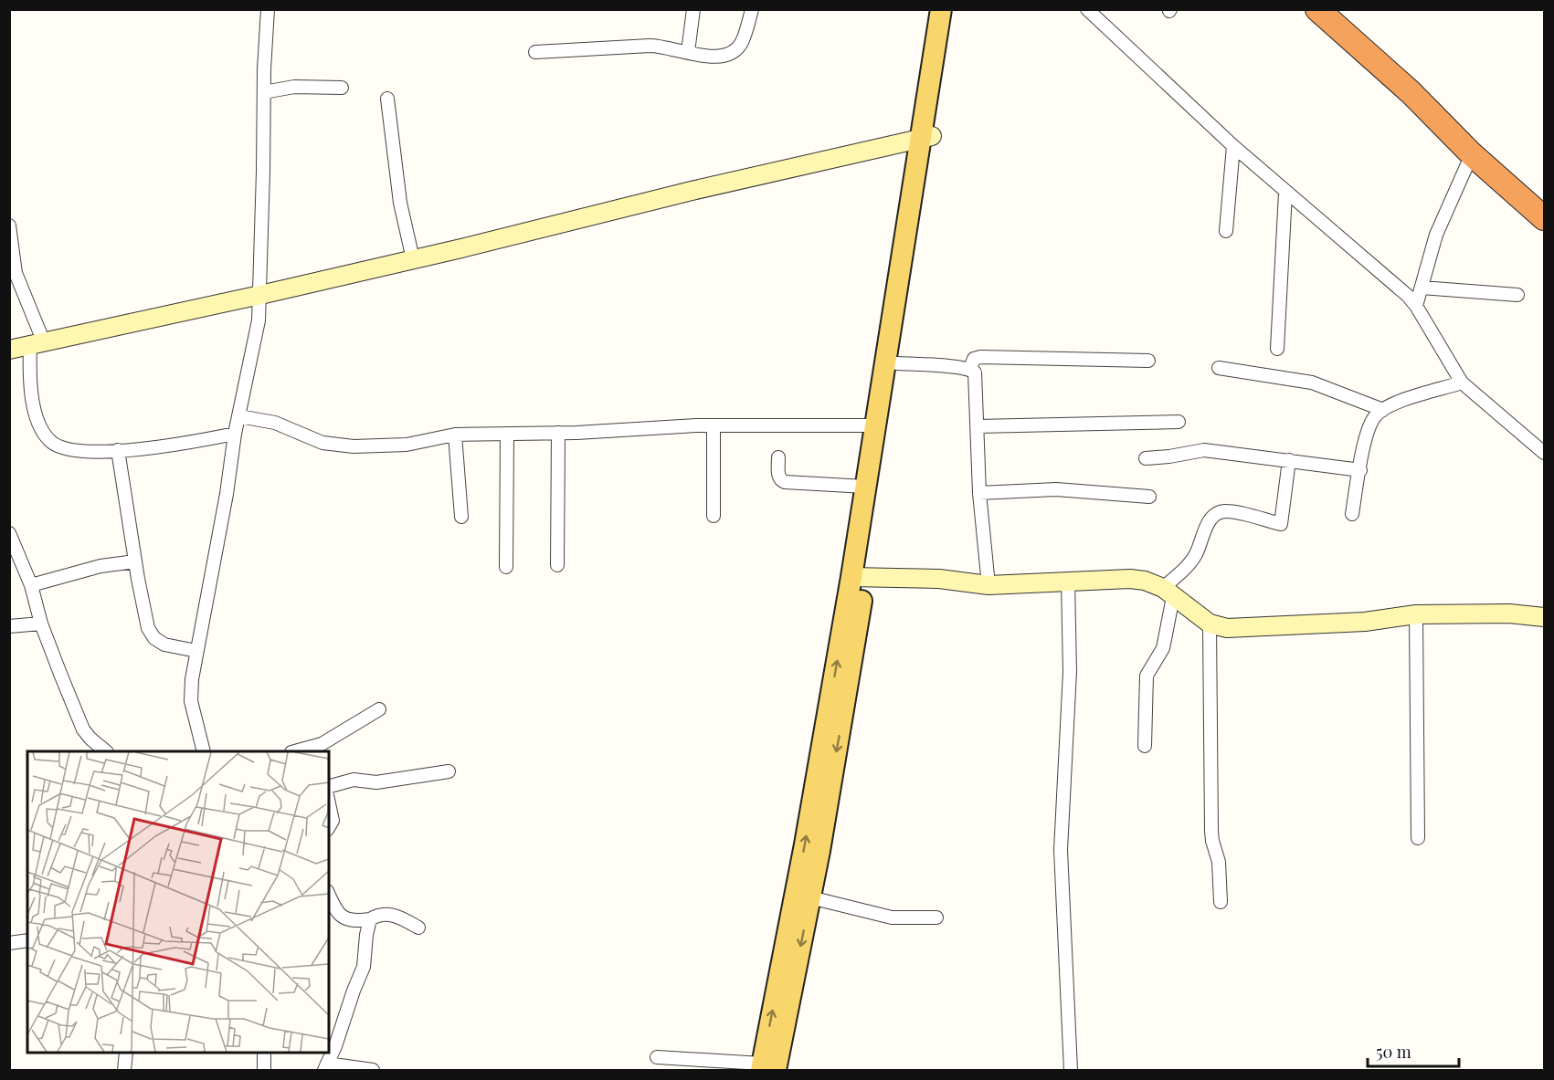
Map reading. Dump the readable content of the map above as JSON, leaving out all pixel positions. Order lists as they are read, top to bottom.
{
  "scale_bar": "50 m"
}
